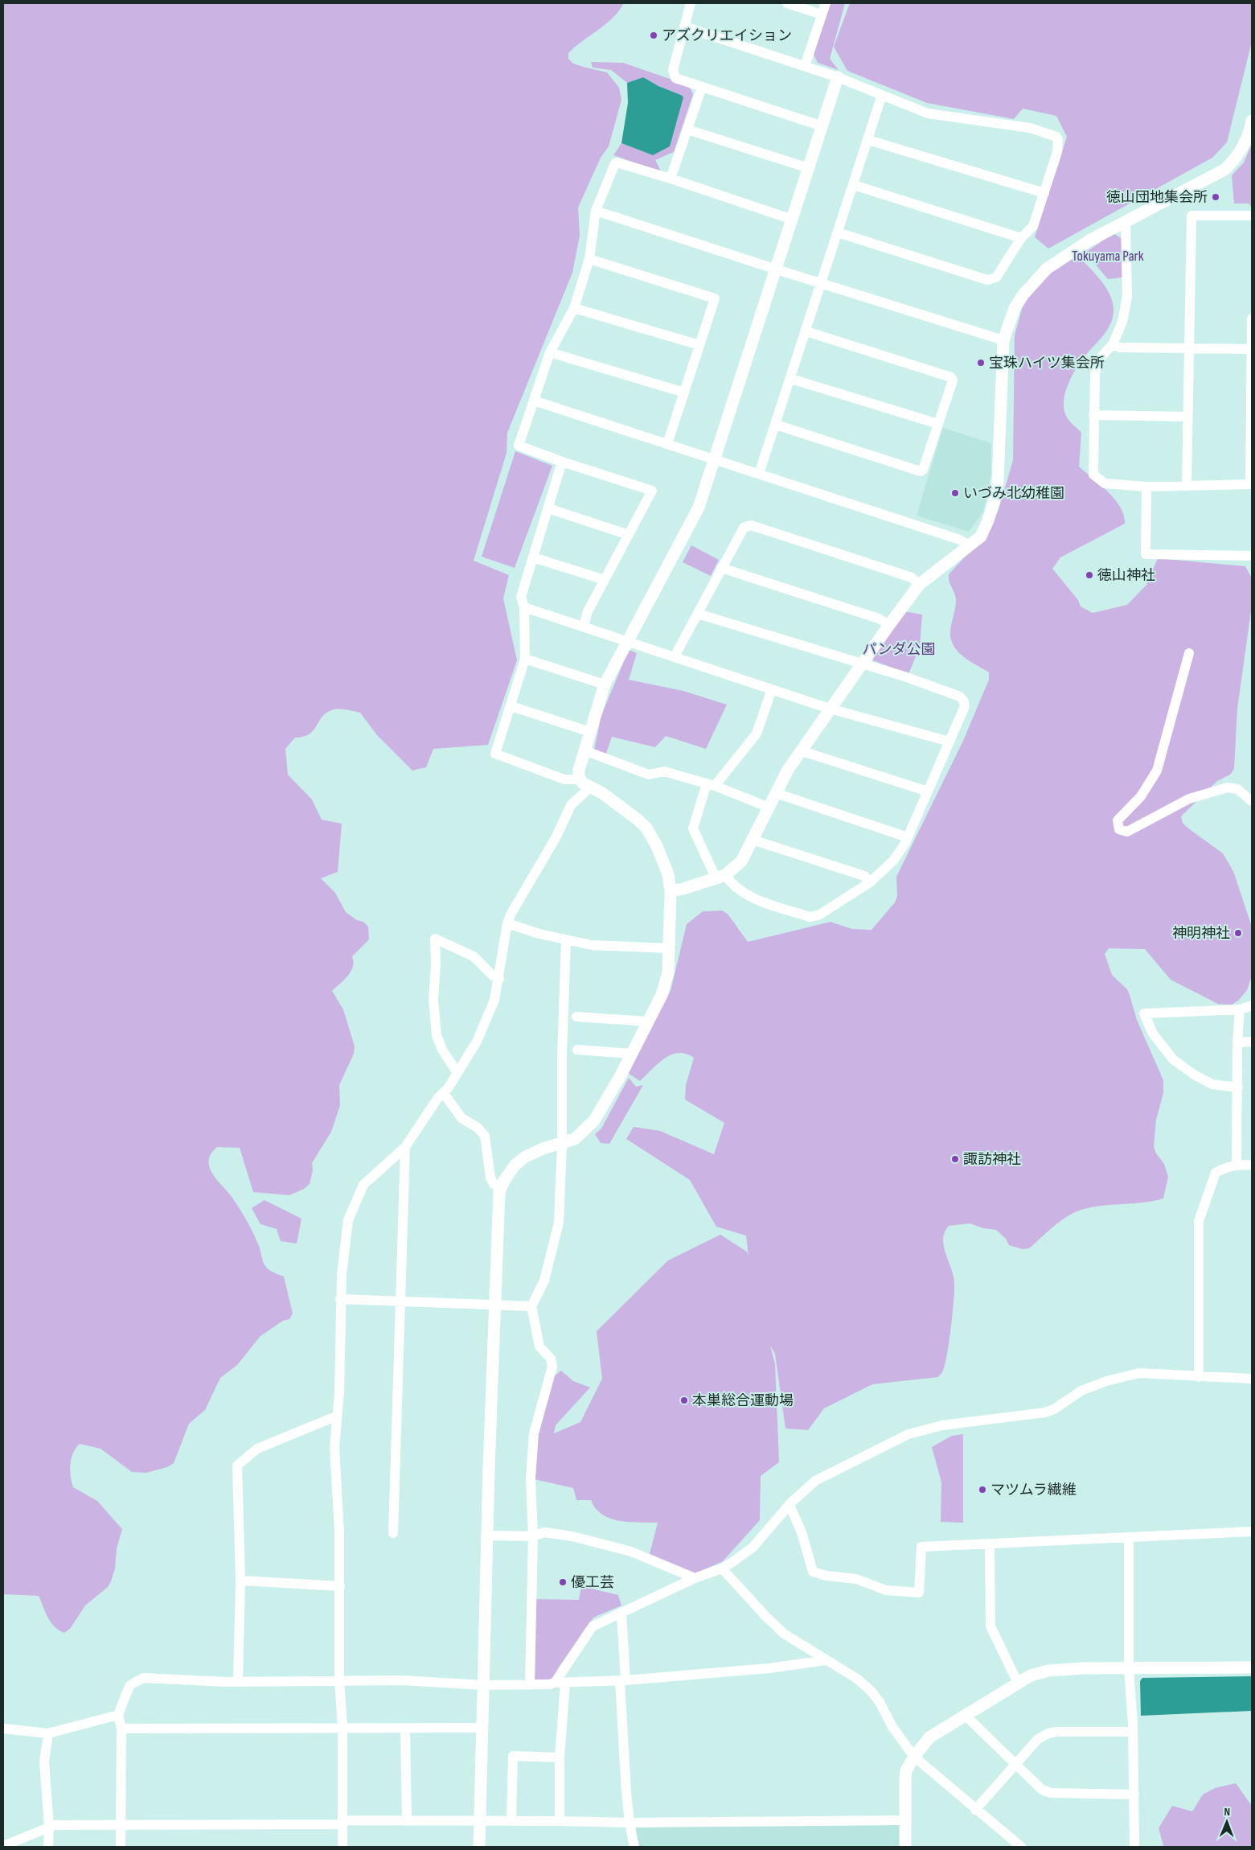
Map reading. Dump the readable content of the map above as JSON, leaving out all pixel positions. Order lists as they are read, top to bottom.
{
  "parks": ["Tokuyama Park", "パンダ公園"],
  "places": [
    "アズクリエイション",
    "徳山団地集会所",
    "宝珠ハイツ集会所",
    "いづみ北幼稚園",
    "徳山神社",
    "神明神社",
    "諏訪神社",
    "本巣総合運動場",
    "マツムラ繊維",
    "優工芸"
  ],
  "north": "top"
}
